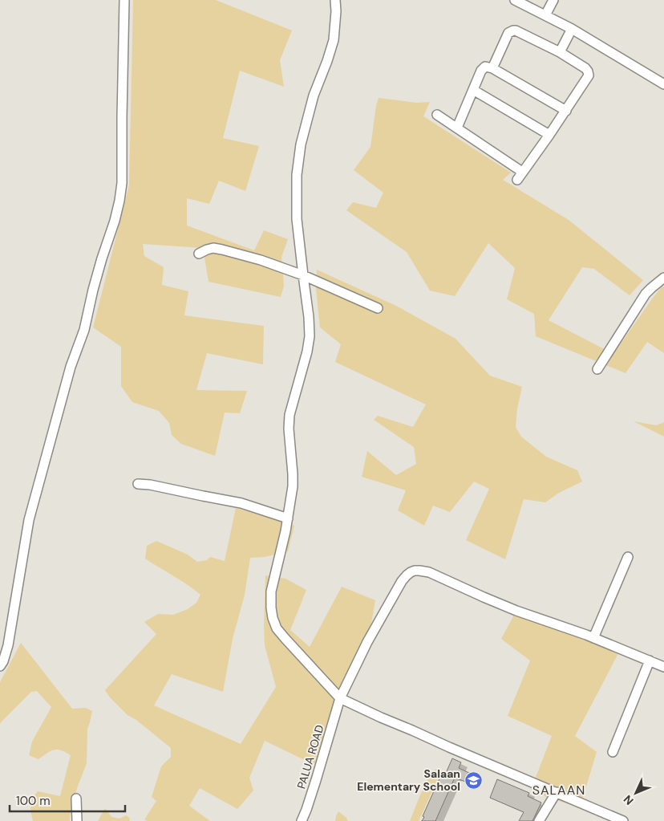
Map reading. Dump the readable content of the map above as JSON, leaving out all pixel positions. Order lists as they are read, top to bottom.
{
  "streets": {
    "street": ["PALUA ROAD"]
  },
  "districts": ["SALAAN"],
  "places": {
    "school or university": ["Salaan Elementary School"]
  },
  "scale_bar": "100 m",
  "north": "bottom left"
}
